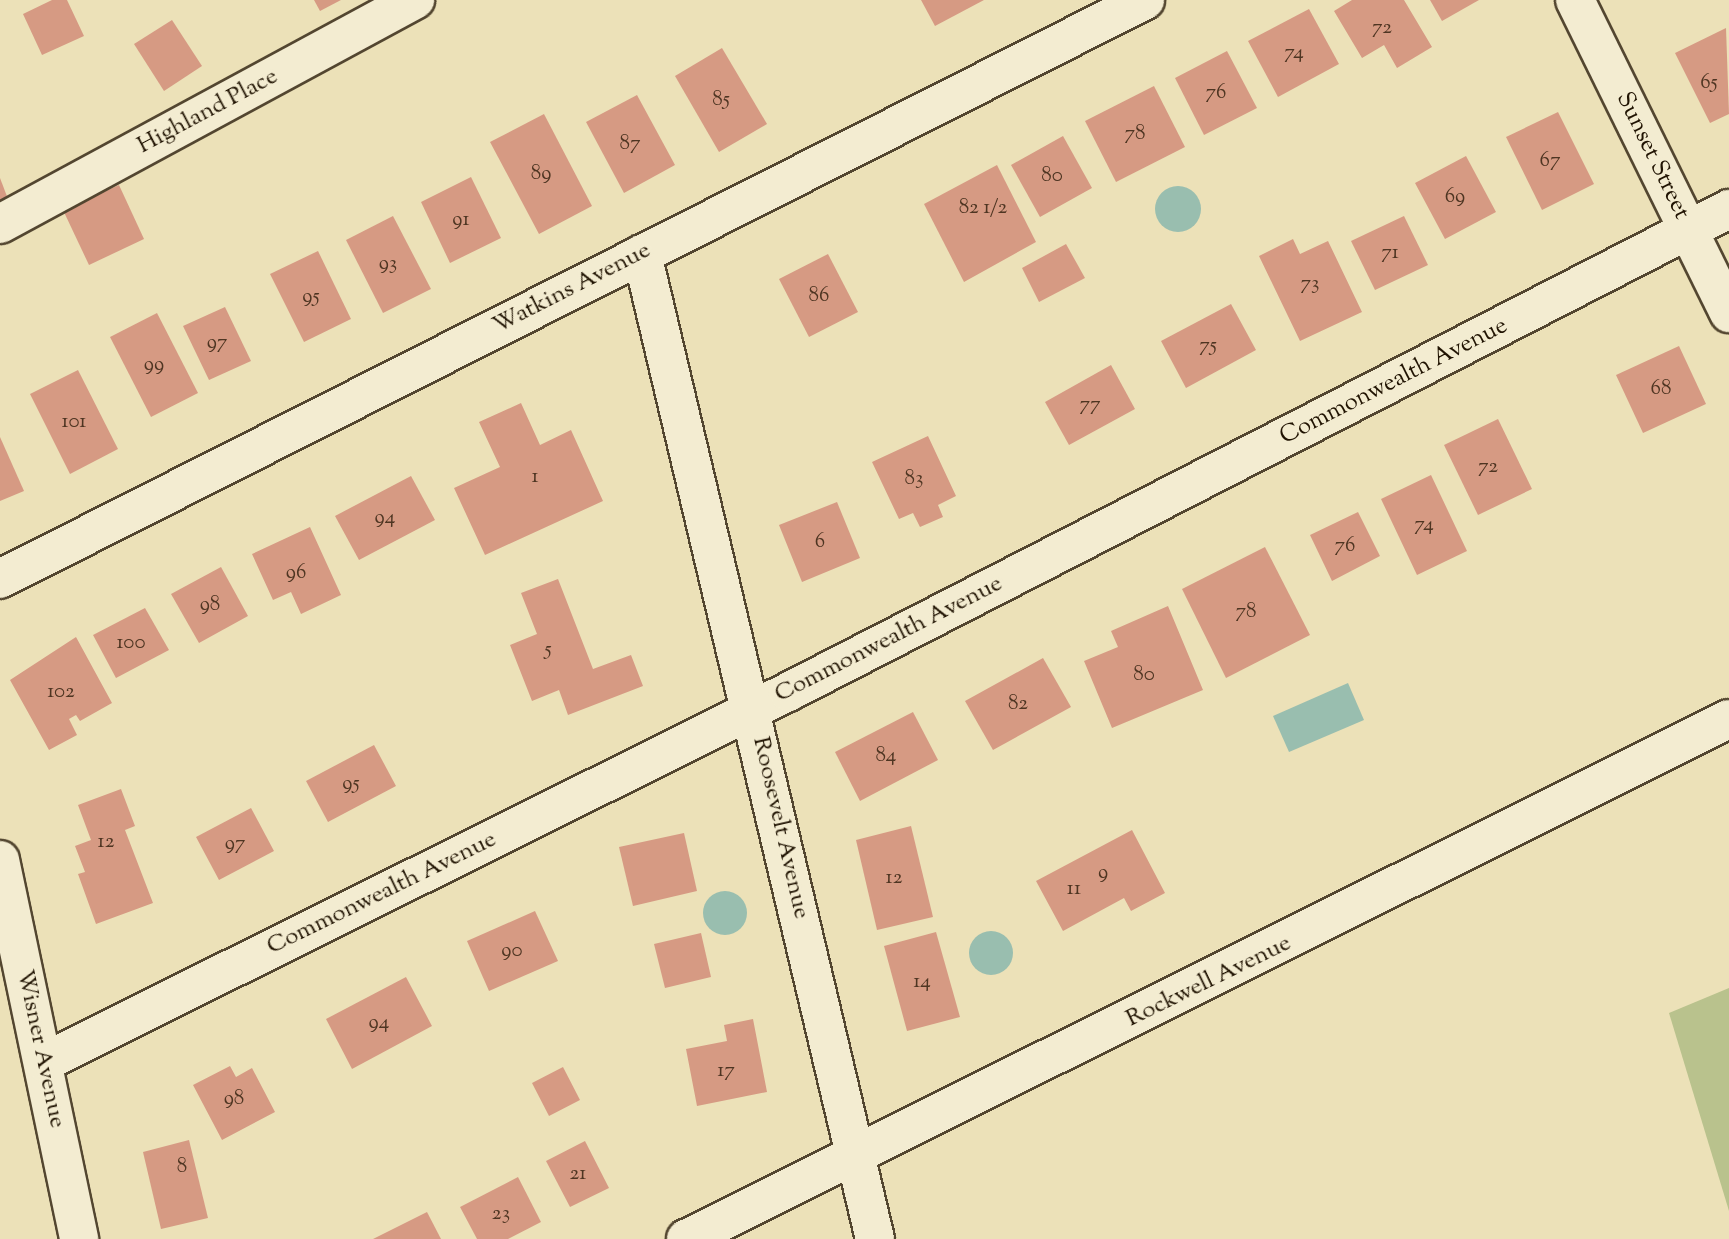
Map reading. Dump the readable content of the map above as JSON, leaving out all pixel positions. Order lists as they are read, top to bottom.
{
  "streets": {
    "street": [
      "Highland Place",
      "Sunset Street",
      "Watkins Avenue",
      "Commonwealth Avenue",
      "Roosevelt Avenue",
      "Rockwell Avenue",
      "Wisner Avenue"
    ]
  },
  "crossings": [
    ["Sunset Street", "Commonwealth Avenue"],
    ["Watkins Avenue", "Roosevelt Avenue"],
    ["Commonwealth Avenue", "Roosevelt Avenue"],
    ["Commonwealth Avenue", "Wisner Avenue"],
    ["Roosevelt Avenue", "Rockwell Avenue"]
  ],
  "house_numbers": [
    "72",
    "74",
    "65",
    "76",
    "85",
    "78",
    "87",
    "67",
    "89",
    "80",
    "69",
    "82 1/2",
    "91",
    "71",
    "93",
    "73",
    "86",
    "95",
    "97",
    "75",
    "99",
    "68",
    "77",
    "101",
    "72",
    "1",
    "83",
    "94",
    "74",
    "6",
    "76",
    "96",
    "98",
    "78",
    "100",
    "5",
    "80",
    "102",
    "82",
    "84",
    "95",
    "12",
    "97",
    "9",
    "12",
    "11",
    "90",
    "14",
    "94",
    "17",
    "98",
    "8",
    "21",
    "23"
  ]
}
